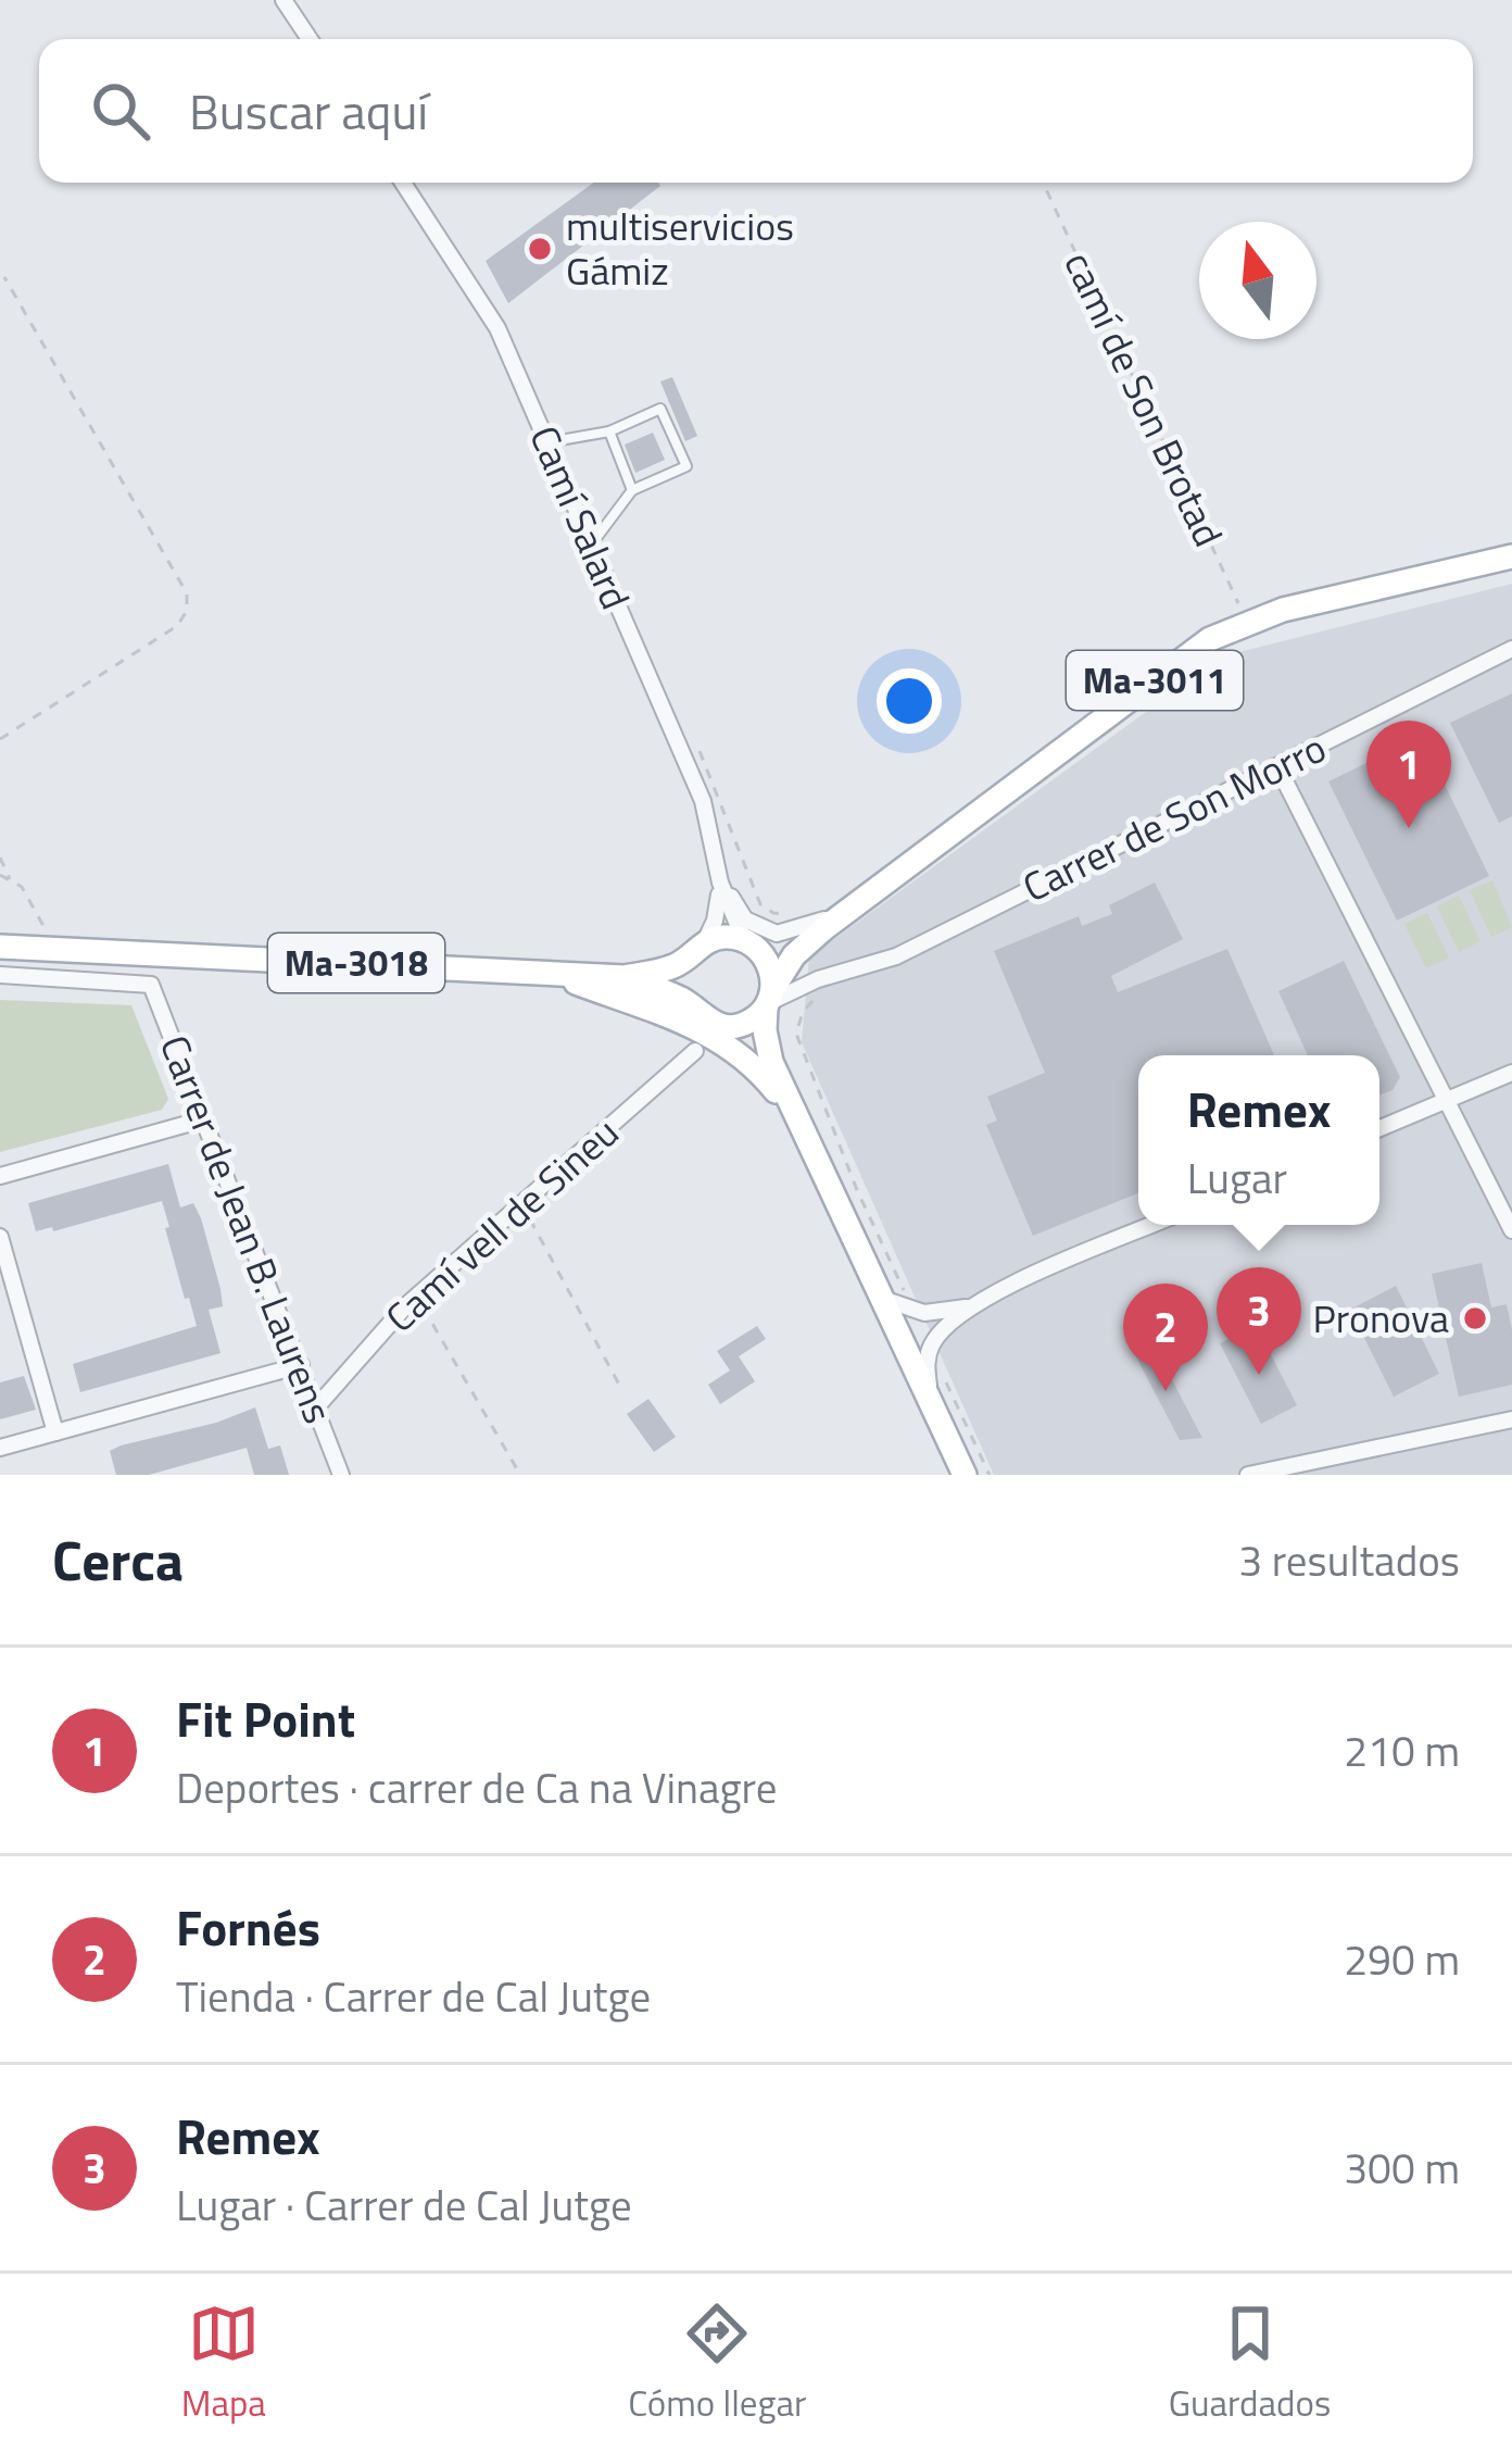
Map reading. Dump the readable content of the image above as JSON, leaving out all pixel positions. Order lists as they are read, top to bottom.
{
  "streets": {
    "main road": ["Ma-3011", "Ma-3018"],
    "street": [
      "Camí Salard",
      "Carrer de Son Morro",
      "Camí vell de Sineu",
      "Carrer de Jean B. Laurens"
    ],
    "path": ["camí de Son Brotad"]
  },
  "crossings": [
    ["camí de Son Brotad", "Ma-3011"],
    ["Camí Salard", "Ma-3011"],
    ["Camí Salard", "Carrer de Son Morro"],
    ["Camí Salard", "Ma-3018"],
    ["Ma-3011", "Carrer de Son Morro"],
    ["Ma-3011", "Ma-3018"],
    ["Carrer de Son Morro", "Ma-3018"],
    ["Camí vell de Sineu", "Carrer de Jean B. Laurens"]
  ],
  "places": ["multiservicios Gámiz", "Pronova"],
  "north": "top",
  "page": {
    "search": "Buscar aquí",
    "pins": ["1", "3", "2"],
    "popup": ["Remex", "Lugar"],
    "heading": ["Cerca", "3 resultados"],
    "list": [
      {
        "mark": "1",
        "name": "Fit Point",
        "note": "Deportes · carrer de Ca na Vinagre",
        "value": "210 m"
      },
      {
        "mark": "2",
        "name": "Fornés",
        "note": "Tienda · Carrer de Cal Jutge",
        "value": "290 m"
      },
      {
        "mark": "3",
        "name": "Remex",
        "note": "Lugar · Carrer de Cal Jutge",
        "value": "300 m"
      }
    ],
    "nav": ["Mapa", "Cómo llegar", "Guardados"]
  }
}
